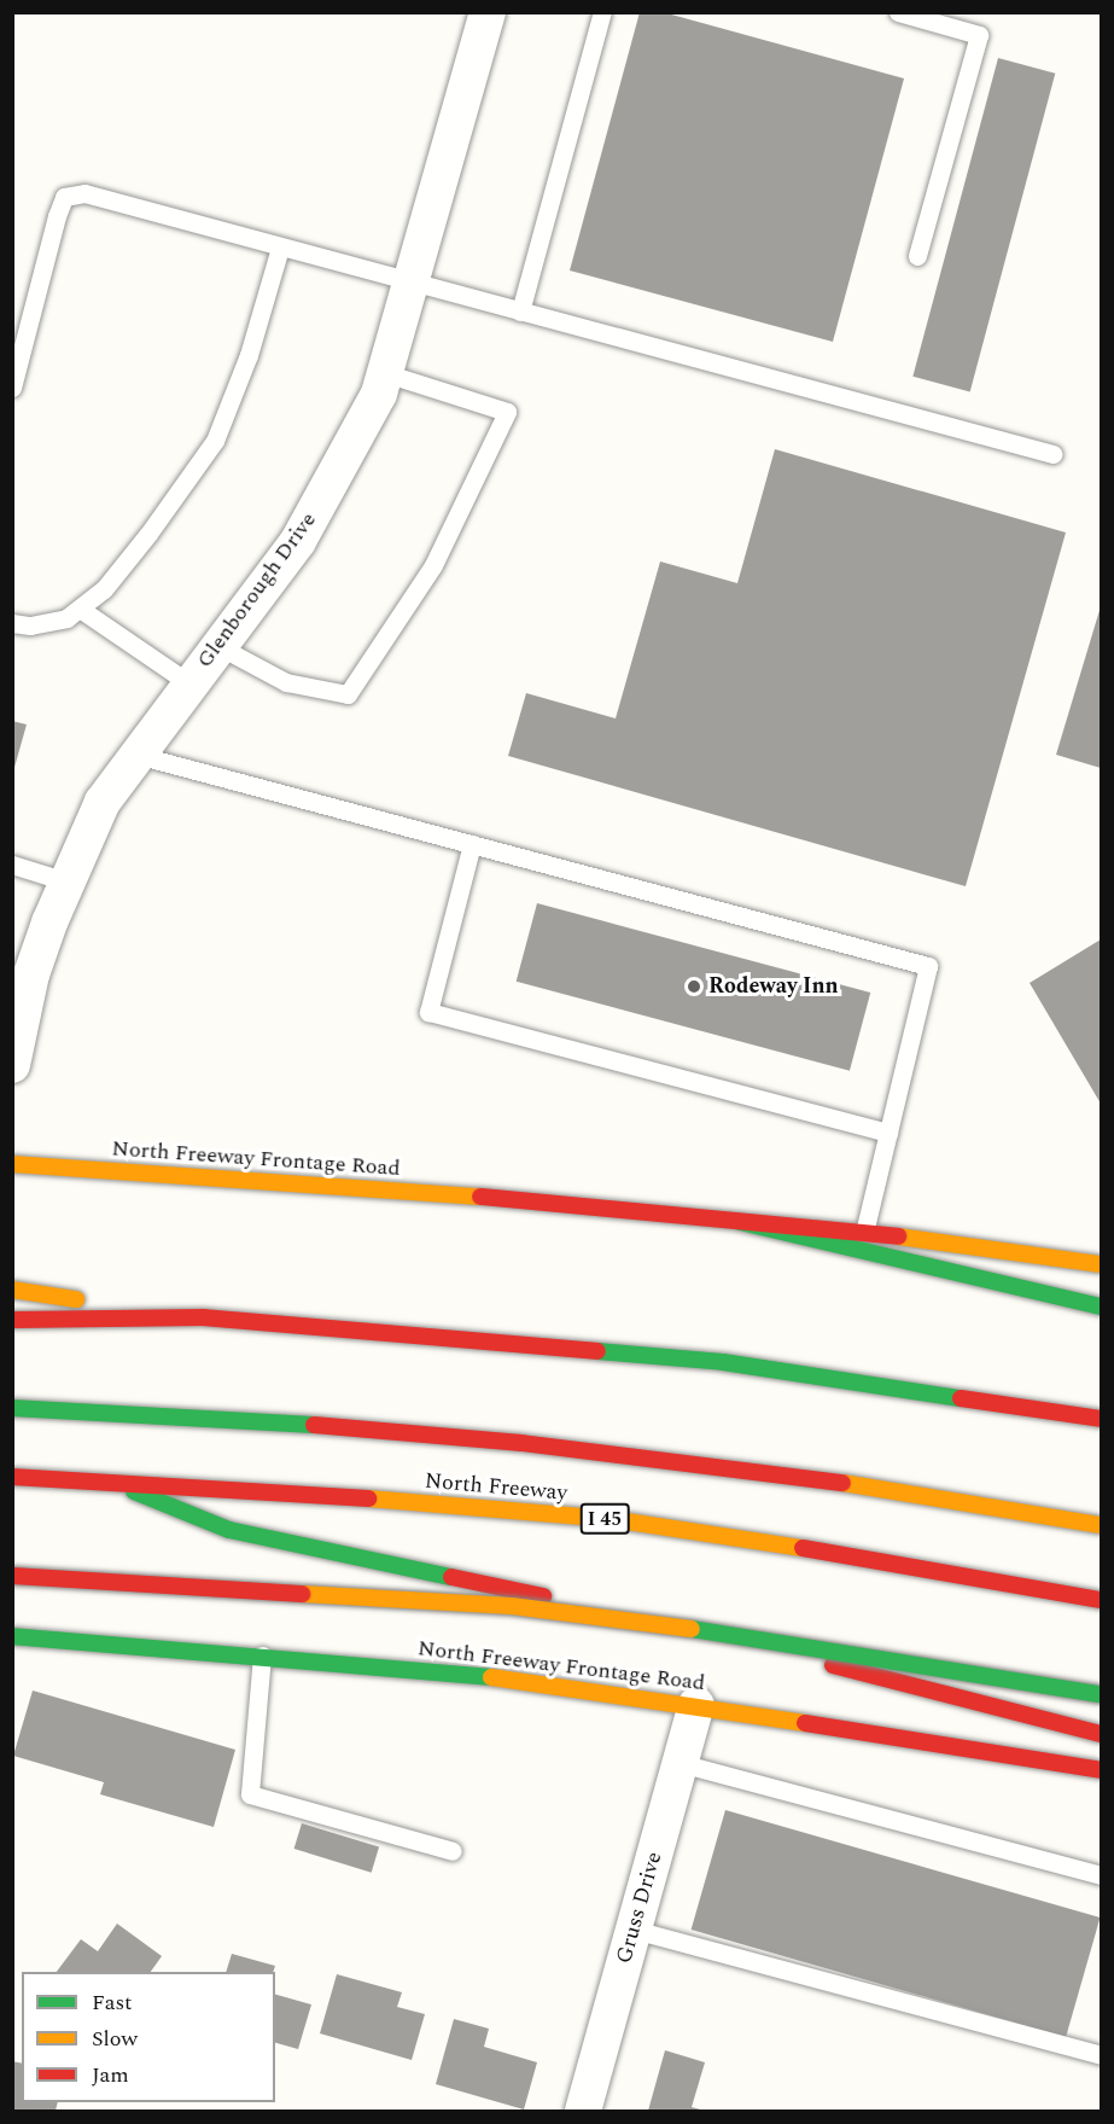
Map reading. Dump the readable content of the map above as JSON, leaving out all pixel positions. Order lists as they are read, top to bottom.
{
  "streets": {
    "main road": ["North Freeway Frontage Road", "North Freeway", "I 45"],
    "street": ["Glenborough Drive", "Gruss Drive"]
  },
  "crossings": [
    ["North Freeway Frontage Road", "Gruss Drive"]
  ],
  "places": ["Rodeway Inn"],
  "legend": ["Fast", "Slow", "Jam"]
}
